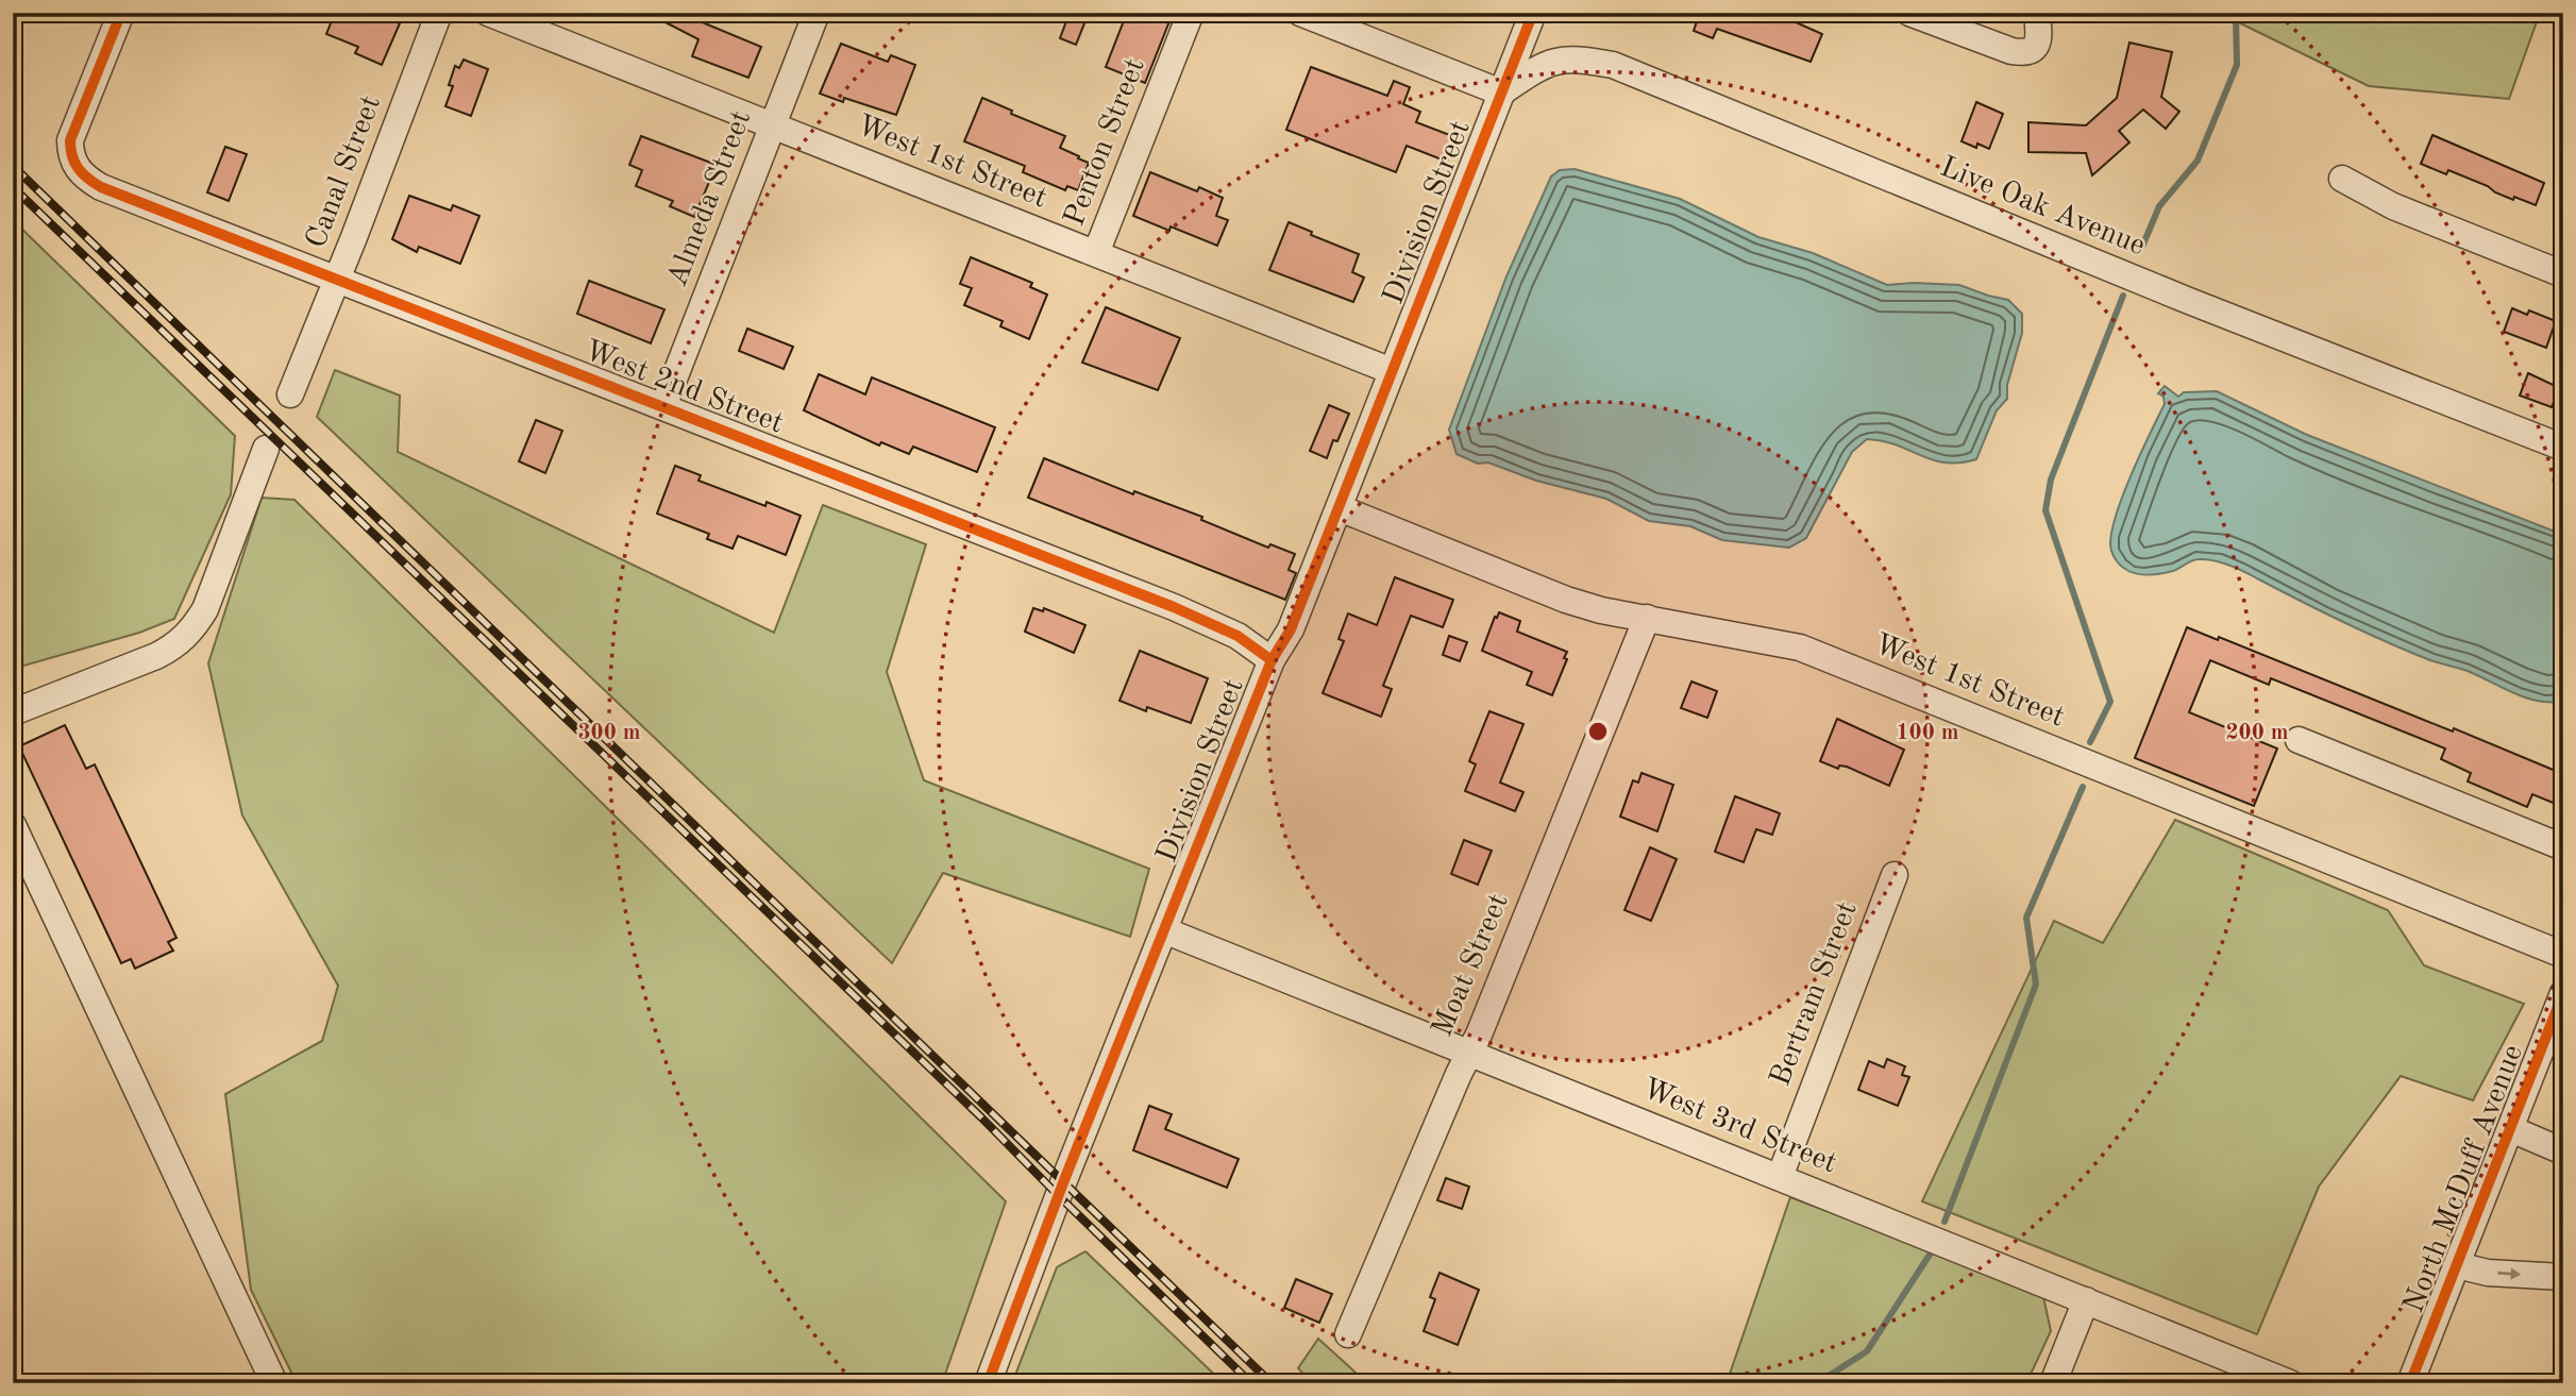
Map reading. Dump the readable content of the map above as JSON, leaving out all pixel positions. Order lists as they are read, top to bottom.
{
  "streets": {
    "street": [
      "Penton Street",
      "West 1st Street",
      "Canal Street",
      "Almeda Street",
      "Live Oak Avenue",
      "Division Street",
      "West 2nd Street",
      "Moat Street",
      "Bertram Street",
      "West 3rd Street",
      "North McDuff Avenue"
    ]
  },
  "crossings": [
    ["Penton Street", "West 1st Street"],
    ["West 1st Street", "Almeda Street"],
    ["West 1st Street", "Division Street"],
    ["West 1st Street", "Moat Street"],
    ["Canal Street", "West 2nd Street"],
    ["Almeda Street", "West 2nd Street"],
    ["Live Oak Avenue", "Division Street"],
    ["Division Street", "West 2nd Street"],
    ["Division Street", "West 3rd Street"],
    ["Moat Street", "West 3rd Street"],
    ["Bertram Street", "West 3rd Street"]
  ],
  "rings": ["100 m", "200 m", "300 m"]
}
